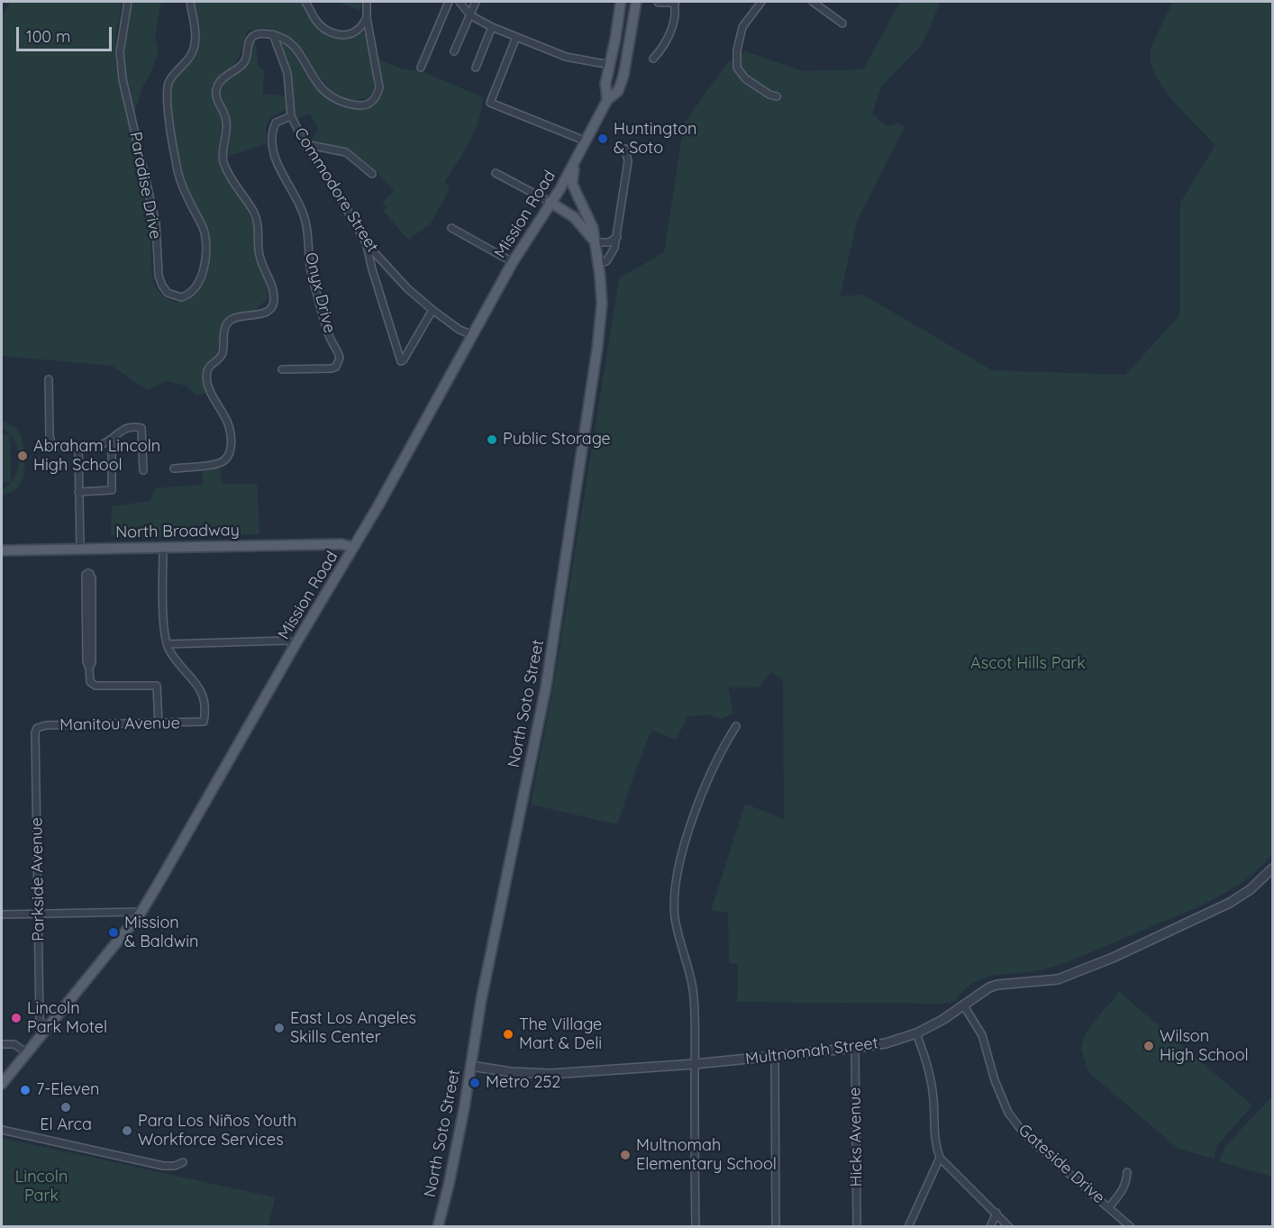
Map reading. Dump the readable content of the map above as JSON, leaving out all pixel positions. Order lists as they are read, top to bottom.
{
  "streets": {
    "main road": ["Mission Road", "North Broadway", "North Soto Street"],
    "street": [
      "Paradise Drive",
      "Commodore Street",
      "Onyx Drive",
      "Manitou Avenue",
      "Parkside Avenue",
      "Multnomah Street",
      "Hicks Avenue",
      "Gateside Drive"
    ]
  },
  "crossings": [
    ["Commodore Street", "Mission Road"],
    ["Commodore Street", "Onyx Drive"],
    ["Mission Road", "North Broadway"],
    ["Mission Road", "North Soto Street"],
    ["Mission Road", "Parkside Avenue"],
    ["North Soto Street", "Multnomah Street"],
    ["Manitou Avenue", "Parkside Avenue"],
    ["Multnomah Street", "Hicks Avenue"],
    ["Multnomah Street", "Gateside Drive"]
  ],
  "parks": ["Ascot Hills Park", "Lincoln Park"],
  "places": [
    "Huntington & Soto",
    "Public Storage",
    "Abraham Lincoln High School",
    "Mission & Baldwin",
    "Lincoln Park Motel",
    "East Los Angeles Skills Center",
    "The Village Mart & Deli",
    "Wilson High School",
    "Metro 252",
    "7-Eleven",
    "El Arca",
    "Para Los Niños Youth Workforce Services",
    "Multnomah Elementary School"
  ],
  "scale_bar": "100 m"
}
